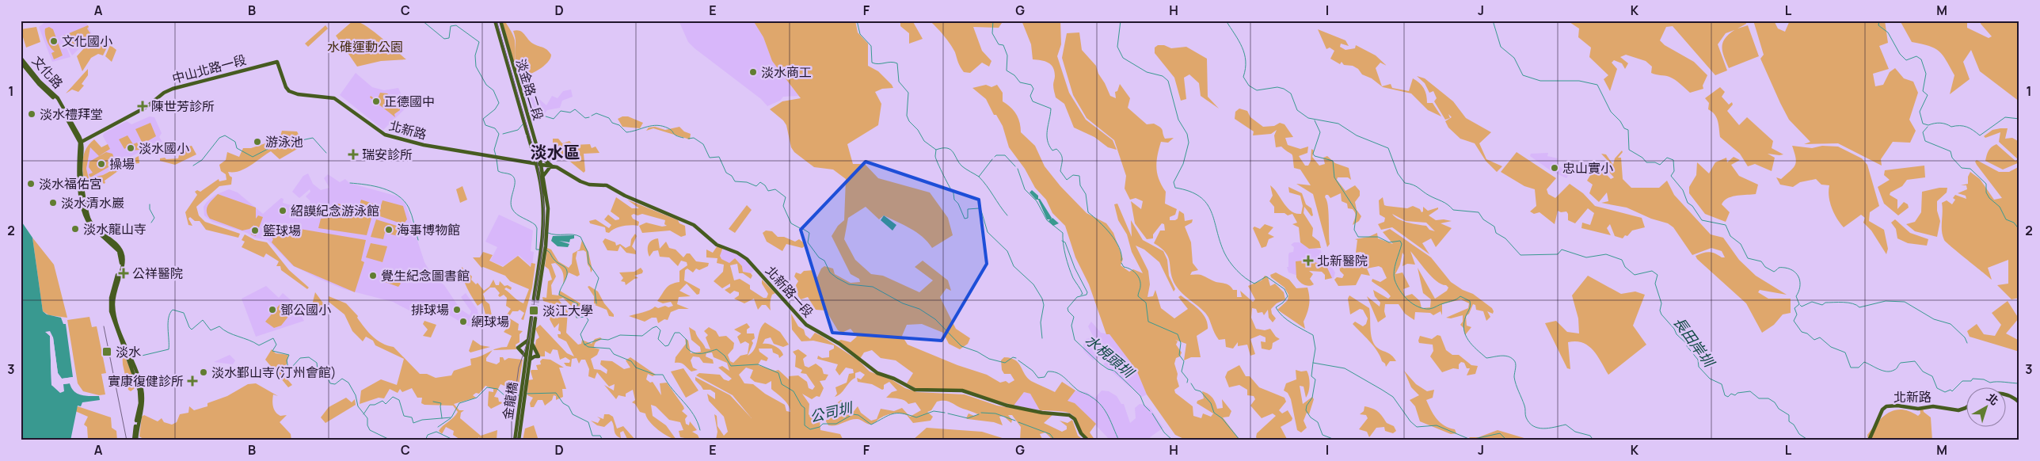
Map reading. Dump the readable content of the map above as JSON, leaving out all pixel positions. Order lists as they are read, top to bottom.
{
  "streets": {
    "main road": [
      "中山北路一段",
      "文化路",
      "淡金路二段",
      "北新路",
      "北新路一段",
      "金龍橋"
    ]
  },
  "crossings": [
    ["中山北路一段", "文化路"],
    ["中山北路一段", "北新路"],
    ["淡金路二段", "北新路"],
    ["淡金路二段", "北新路一段"],
    ["北新路", "北新路一段"]
  ],
  "districts": ["淡水區"],
  "water": ["長田岸圳", "水梘頭圳", "公司圳"],
  "parks": ["水碓運動公園"],
  "places": {
    "other": [
      "文化國小",
      "淡水商工",
      "正德國中",
      "淡水禮拜堂",
      "游泳池",
      "淡水國小",
      "操場",
      "忠山實小",
      "淡水福佑宮",
      "淡水清水巖",
      "紹謨紀念游泳館",
      "淡水龍山寺",
      "海事博物館",
      "籃球場",
      "覺生紀念圖書館",
      "鄧公國小",
      "排球場",
      "網球場",
      "淡水鄞山寺(汀州會館)"
    ],
    "health": [
      "陳世芳診所",
      "瑞安診所",
      "北新醫院",
      "公祥醫院",
      "實康復健診所"
    ],
    "transit": ["淡江大學", "淡水"]
  },
  "north": "top right",
  "grid": {
    "columns": [
      "A",
      "B",
      "C",
      "D",
      "E",
      "F",
      "G",
      "H",
      "I",
      "J",
      "K",
      "L",
      "M"
    ],
    "rows": ["1", "2", "3"]
  }
}
